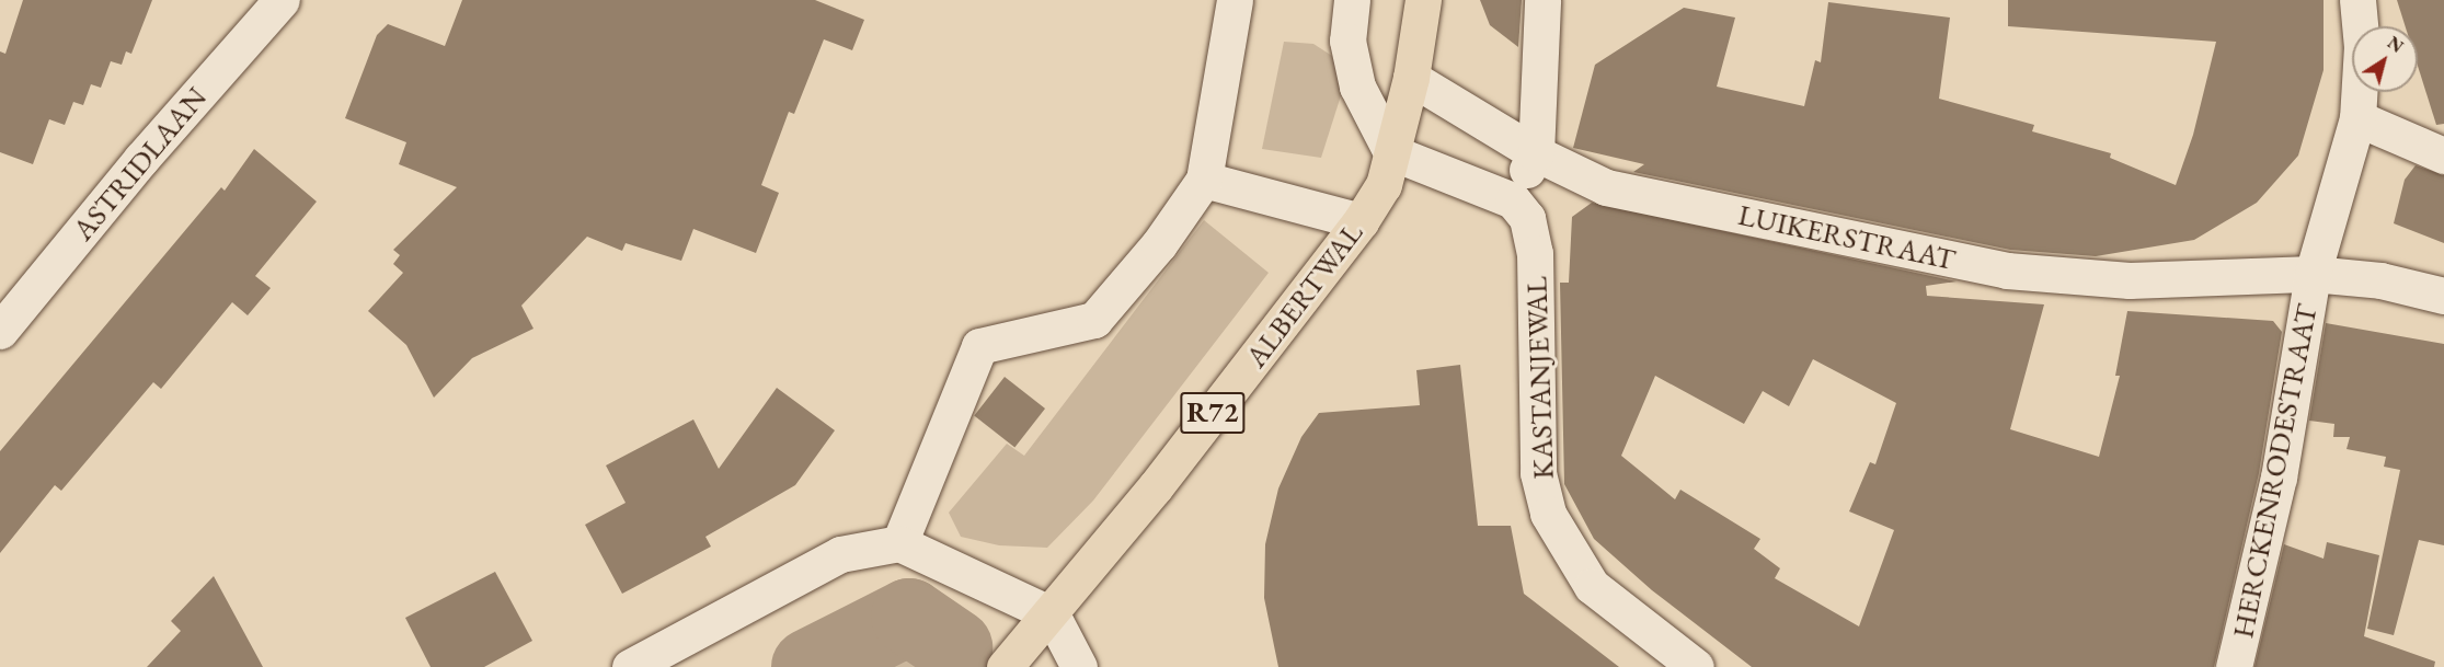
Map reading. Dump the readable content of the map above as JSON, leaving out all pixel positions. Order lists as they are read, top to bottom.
{
  "streets": {
    "main road": ["ALBERTWAL", "R72"],
    "street": [
      "ASTRIDLAAN",
      "LUIKERSTRAAT",
      "KASTANJEWAL",
      "HERCKENRODESTRAAT"
    ]
  },
  "crossings": [
    ["LUIKERSTRAAT", "ALBERTWAL"],
    ["LUIKERSTRAAT", "HERCKENRODESTRAAT"],
    ["ALBERTWAL", "R72"]
  ],
  "north": "top right"
}
